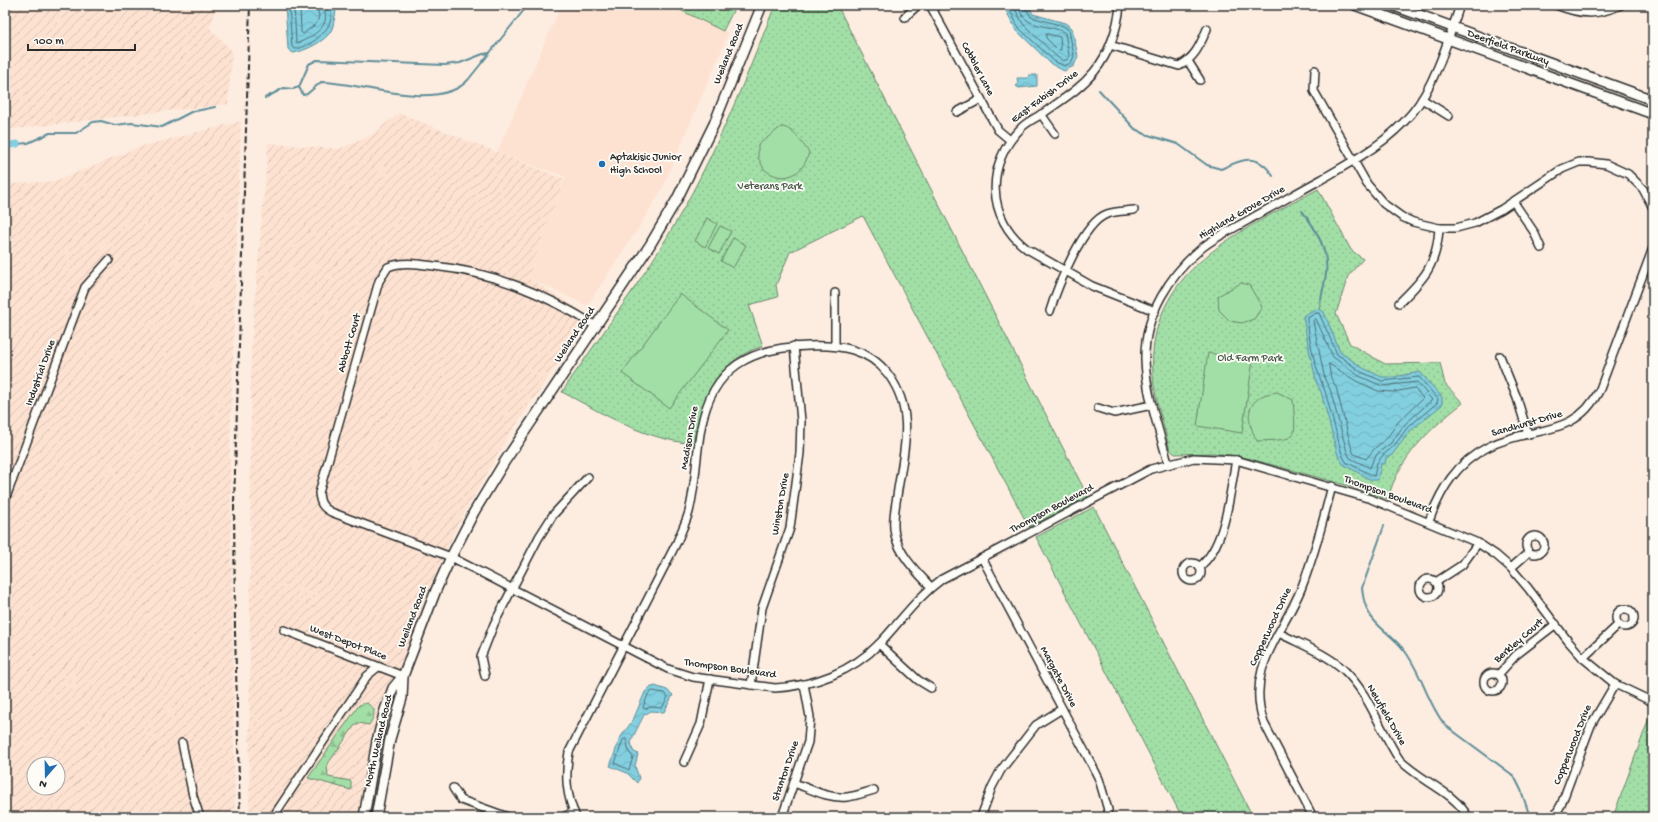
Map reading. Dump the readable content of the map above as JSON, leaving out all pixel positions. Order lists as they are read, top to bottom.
{
  "streets": {
    "main road": ["Deerfield Parkway", "Weiland Road", "North Weiland Road"],
    "street": [
      "Cobbler Lane",
      "East Fabish Drive",
      "Highland Grove Drive",
      "Abbott Court",
      "Industrial Drive",
      "Sandhurst Drive",
      "Madison Drive",
      "Thompson Boulevard",
      "Winston Drive",
      "Copperwood Drive",
      "Berkley Court",
      "West Depot Place",
      "Margate Drive",
      "Newfield Drive",
      "Stanton Drive"
    ]
  },
  "crossings": [
    ["Deerfield Parkway", "Highland Grove Drive"],
    ["Weiland Road", "Abbott Court"],
    ["Weiland Road", "Thompson Boulevard"],
    ["Weiland Road", "West Depot Place"],
    ["Weiland Road", "North Weiland Road"],
    ["Cobbler Lane", "East Fabish Drive"],
    ["East Fabish Drive", "Highland Grove Drive"],
    ["Highland Grove Drive", "Thompson Boulevard"],
    ["Abbott Court", "Thompson Boulevard"],
    ["Sandhurst Drive", "Thompson Boulevard"],
    ["Madison Drive", "Thompson Boulevard"],
    ["Madison Drive", "Winston Drive"],
    ["Thompson Boulevard", "Winston Drive"],
    ["Thompson Boulevard", "Copperwood Drive"],
    ["Thompson Boulevard", "Berkley Court"],
    ["Thompson Boulevard", "Margate Drive"],
    ["Thompson Boulevard", "Stanton Drive"],
    ["Copperwood Drive", "Newfield Drive"],
    ["West Depot Place", "North Weiland Road"]
  ],
  "parks": ["Veterans Park", "Old Farm Park"],
  "places": ["Aptakisic Junior High School"],
  "scale_bar": "100 m",
  "north": "bottom"
}
